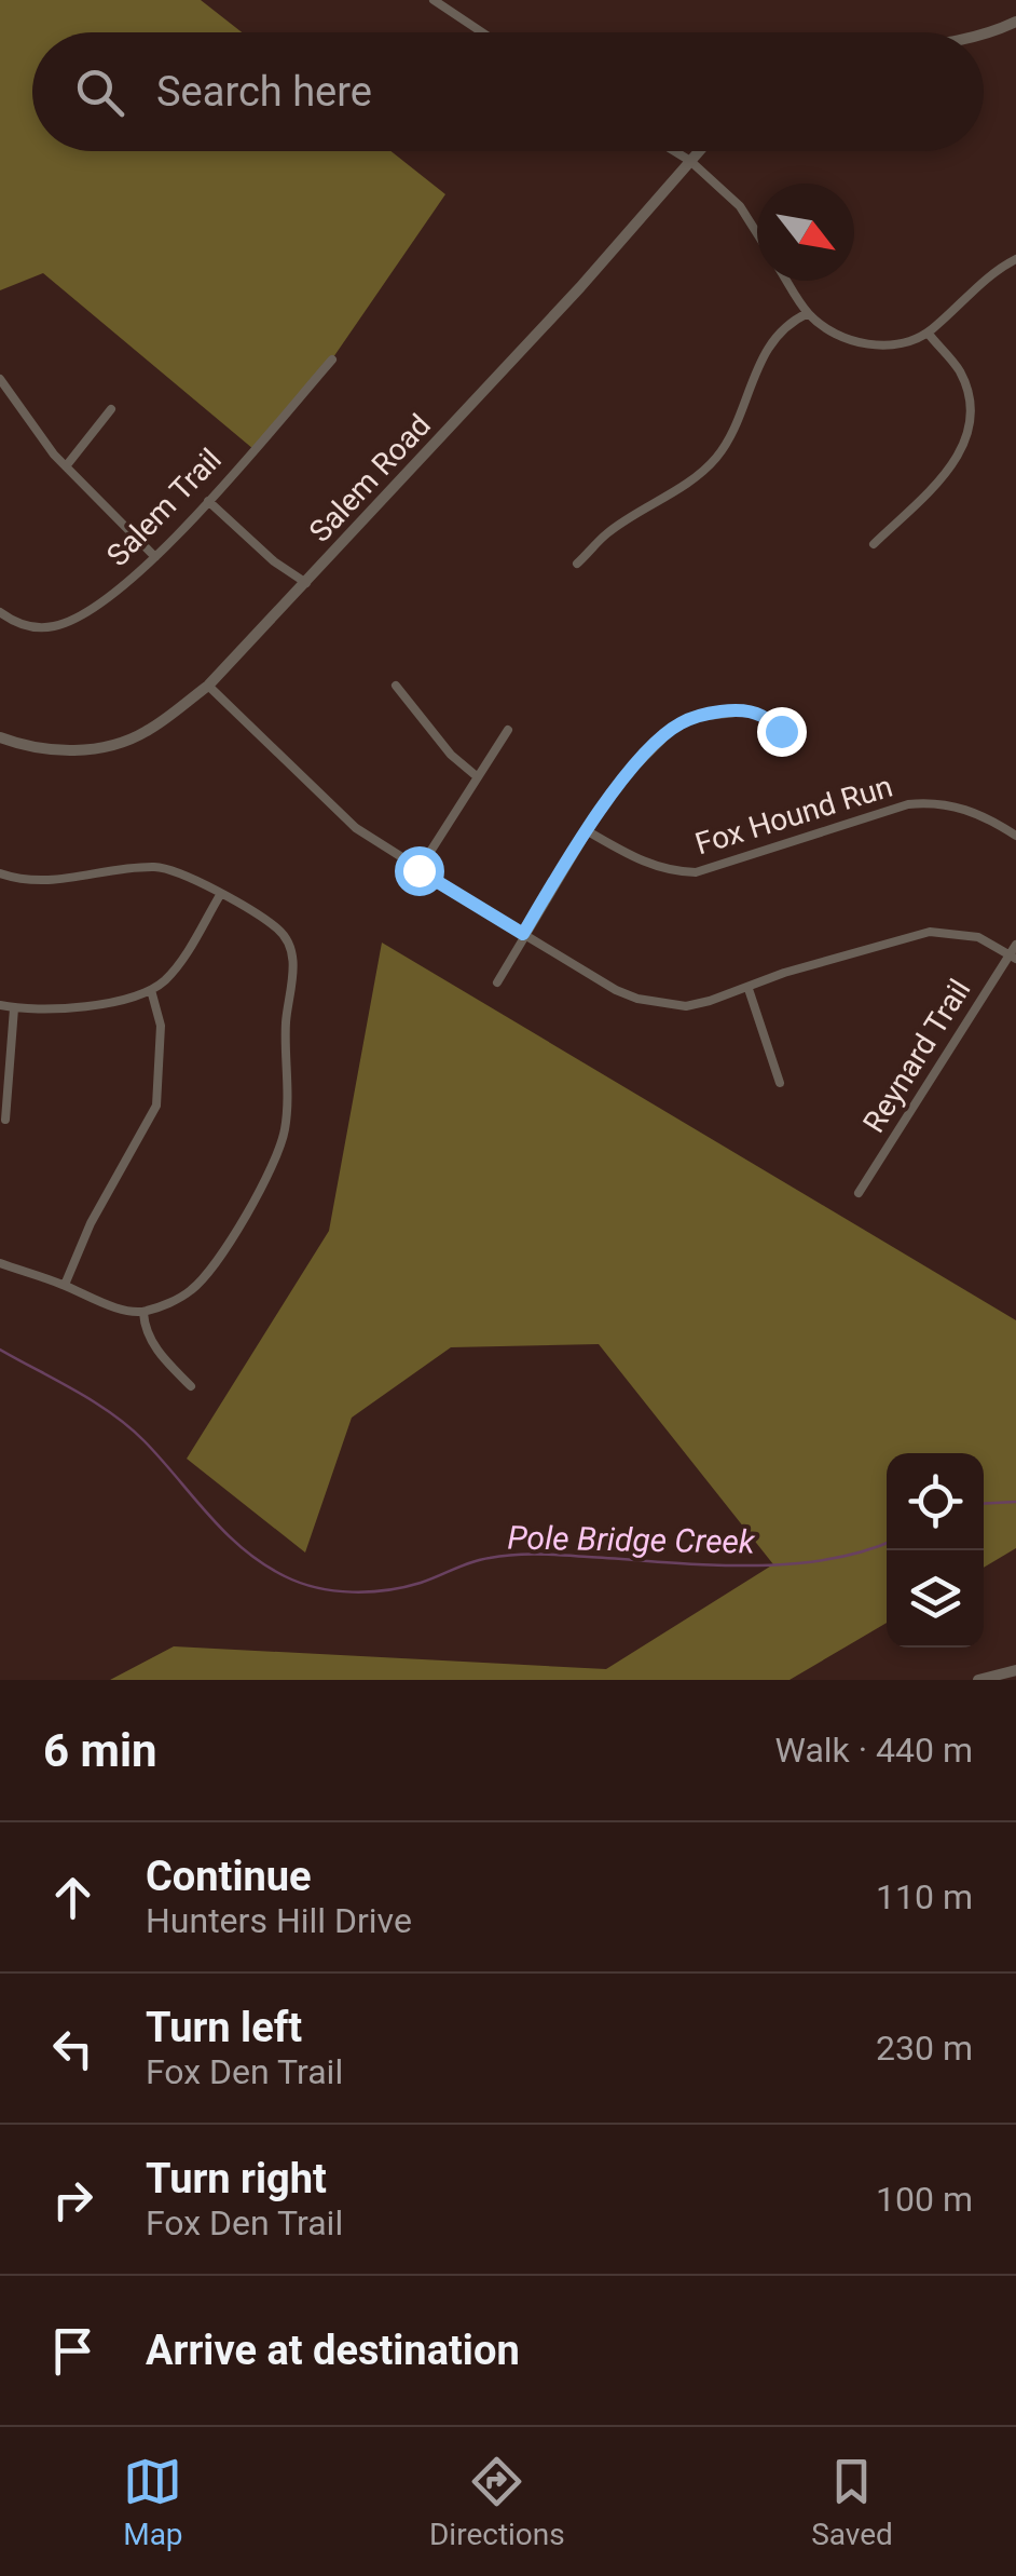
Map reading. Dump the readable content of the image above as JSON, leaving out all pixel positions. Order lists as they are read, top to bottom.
{
  "streets": {
    "street": [
      "Salem Road",
      "Salem Trail",
      "Fox Hound Run",
      "Reynard Trail"
    ]
  },
  "water": ["Pole Bridge Creek"],
  "north": "bottom right",
  "page": {
    "search": "Search here",
    "heading": ["6 min", "Walk · 440 m"],
    "list": [
      ["Continue", "Hunters Hill Drive", "110 m"],
      ["Turn left", "Fox Den Trail", "230 m"],
      ["Turn right", "Fox Den Trail", "100 m"],
      "Arrive at destination"
    ],
    "nav": ["Map", "Directions", "Saved"]
  }
}
